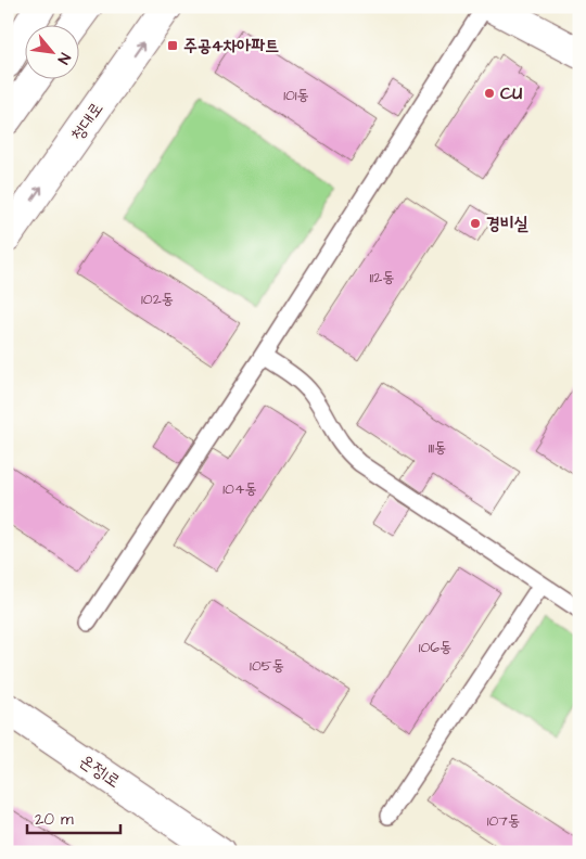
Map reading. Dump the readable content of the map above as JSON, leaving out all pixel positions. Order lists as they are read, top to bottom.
{
  "streets": {
    "street": ["청대로", "온정1로"]
  },
  "places": {
    "transit": ["주공4차아파트"],
    "other": ["CU", "경비실"]
  },
  "house_numbers": [
    "101동",
    "112동",
    "102동",
    "111동",
    "104동",
    "106동",
    "105동",
    "107동"
  ],
  "scale_bar": "20 m",
  "north": "bottom right"
}
